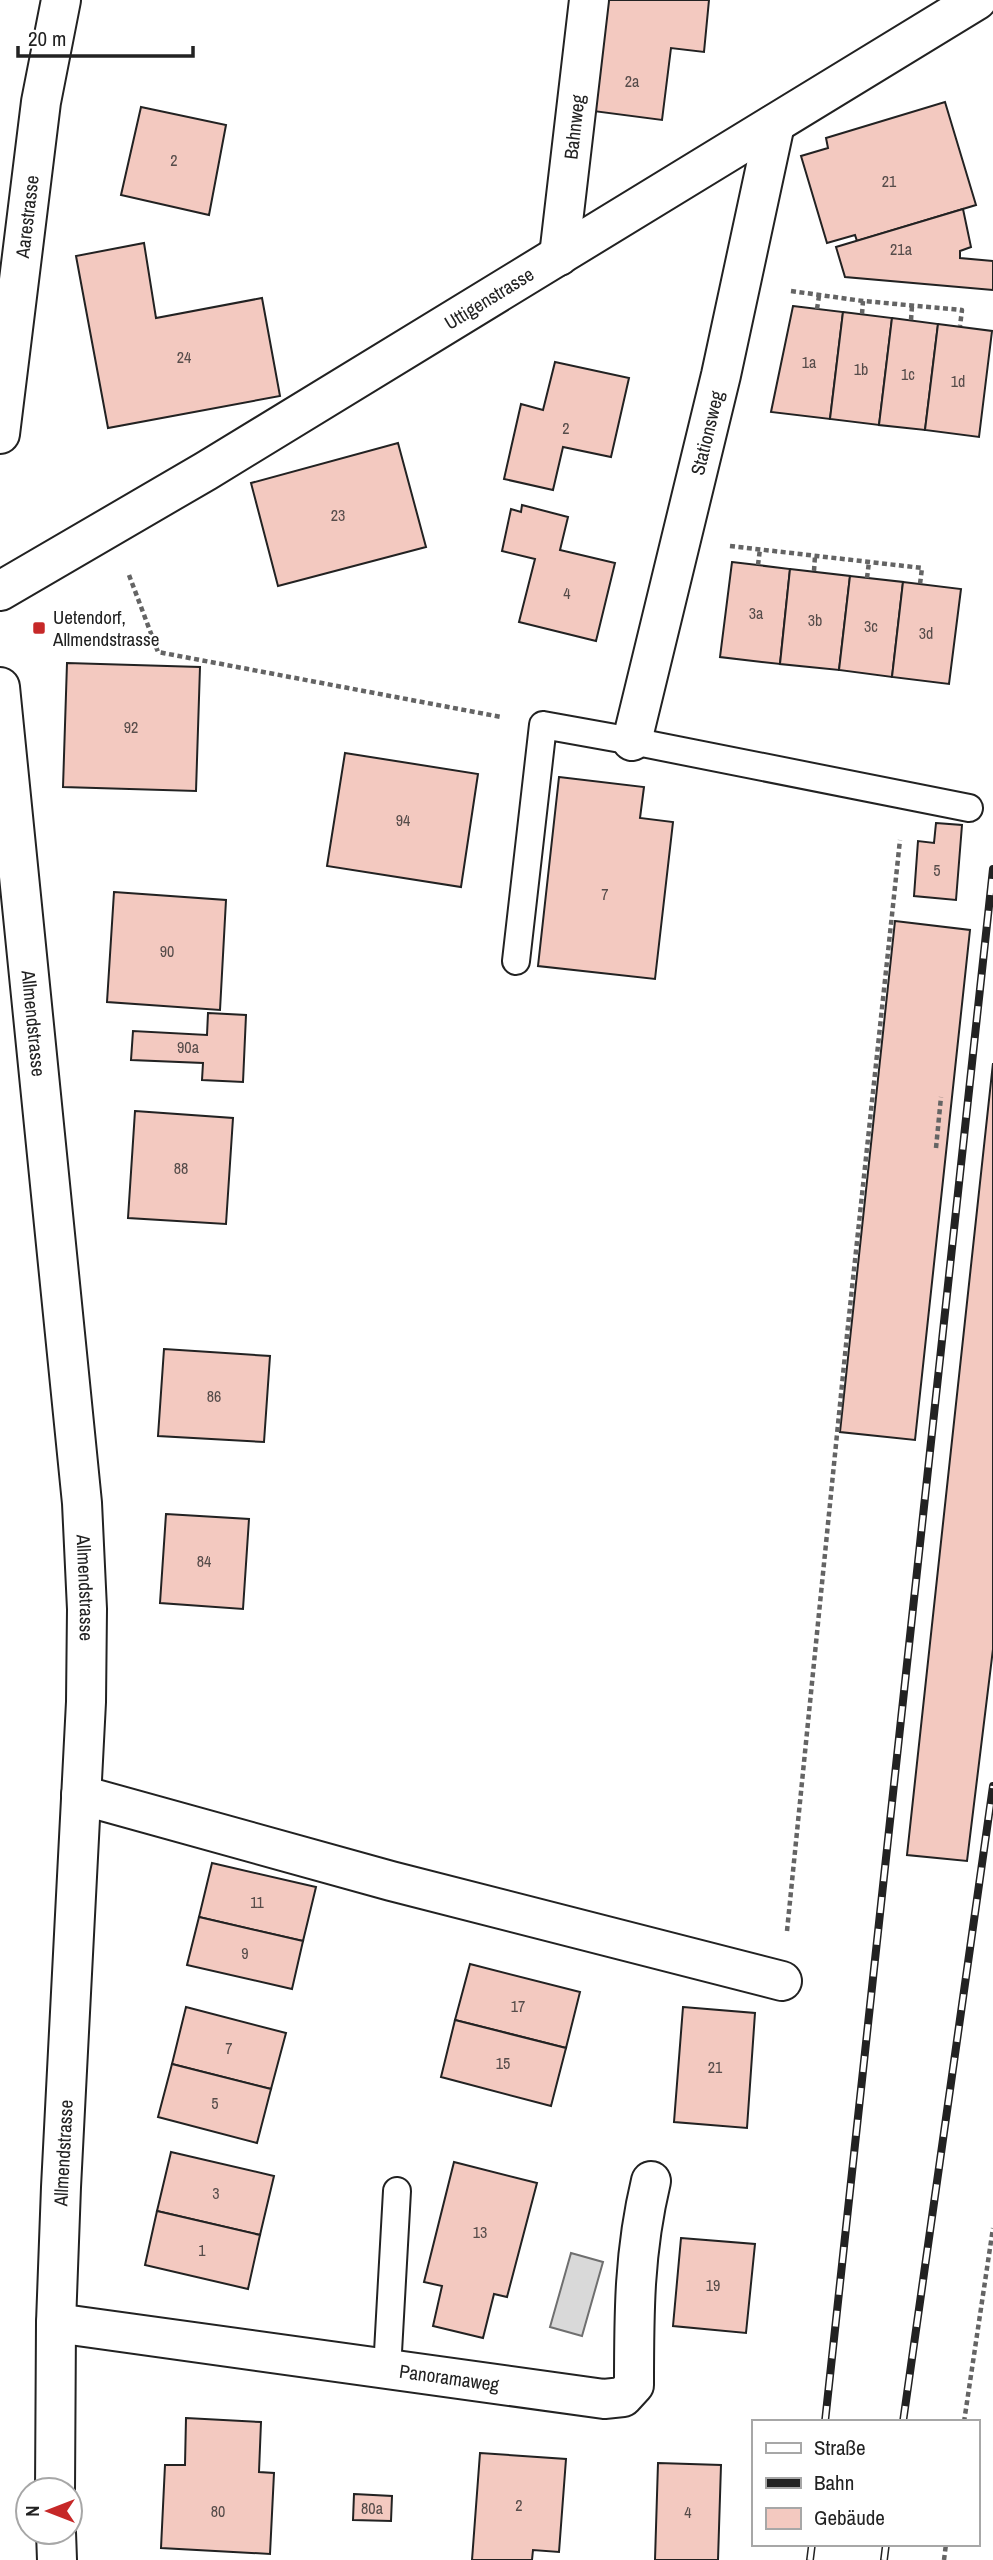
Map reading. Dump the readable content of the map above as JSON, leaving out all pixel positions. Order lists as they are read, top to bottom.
{
  "streets": {
    "street": [
      "Bahnweg",
      "Aarestrasse",
      "Uttigenstrasse",
      "Stationsweg",
      "Allmendstrasse",
      "Panoramaweg"
    ]
  },
  "crossings": [
    ["Bahnweg", "Uttigenstrasse"],
    ["Uttigenstrasse", "Stationsweg"],
    ["Allmendstrasse", "Panoramaweg"]
  ],
  "places": {
    "transit": ["Uetendorf, Allmendstrasse"]
  },
  "house_numbers": [
    "2a",
    "2",
    "21",
    "21a",
    "24",
    "1a",
    "1b",
    "1c",
    "1d",
    "2",
    "23",
    "4",
    "3a",
    "3b",
    "3c",
    "3d",
    "92",
    "94",
    "5",
    "7",
    "90",
    "90a",
    "88",
    "86",
    "84",
    "11",
    "9",
    "17",
    "7",
    "15",
    "21",
    "5",
    "3",
    "13",
    "1",
    "19",
    "2",
    "80a",
    "80",
    "4"
  ],
  "legend": ["Straße", "Bahn", "Gebäude"],
  "scale_bar": "20 m",
  "north": "left"
}
